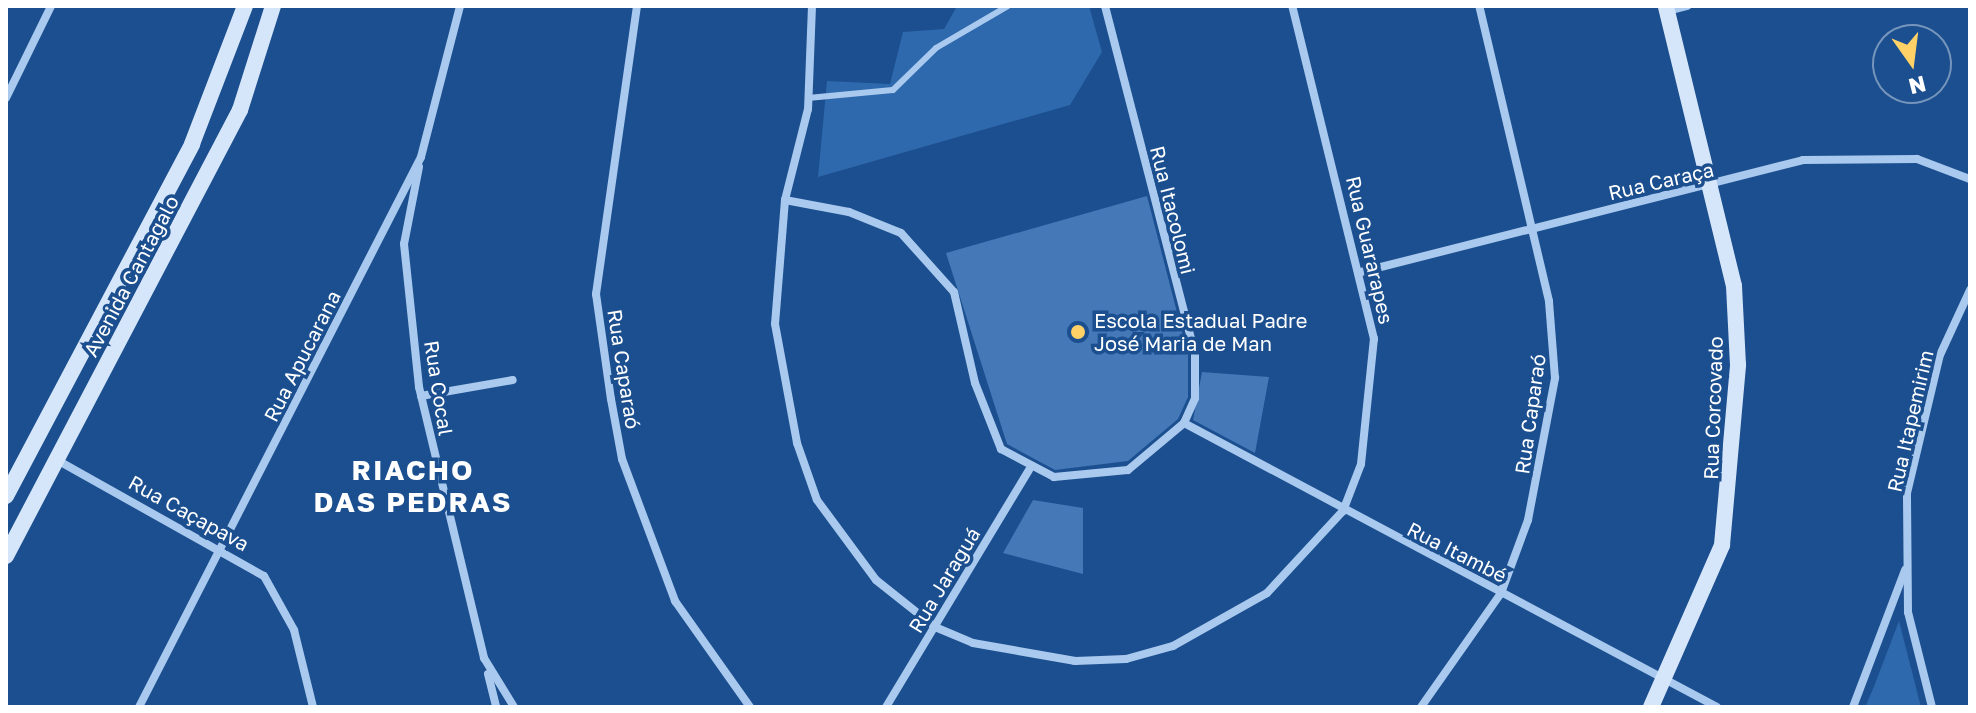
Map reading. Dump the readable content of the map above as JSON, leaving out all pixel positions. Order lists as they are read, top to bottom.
{
  "streets": {
    "street": [
      "Rua Caraça",
      "Rua Itacolomi",
      "Rua Guararapes",
      "Avenida Cantagalo",
      "Rua Apucarana",
      "Rua Caparaó",
      "Rua Cocal",
      "Rua Corcovado",
      "Rua Itapemirim",
      "Rua Caçapava",
      "Rua Itambé",
      "Rua Jaraguá"
    ]
  },
  "crossings": [
    ["Rua Caraça", "Rua Guararapes"],
    ["Rua Caraça", "Rua Caparaó"],
    ["Rua Caraça", "Rua Corcovado"],
    ["Rua Itacolomi", "Rua Itambé"],
    ["Rua Guararapes", "Rua Itambé"],
    ["Rua Guararapes", "Rua Jaraguá"],
    ["Avenida Cantagalo", "Rua Caçapava"],
    ["Rua Apucarana", "Rua Cocal"],
    ["Rua Apucarana", "Rua Caçapava"],
    ["Rua Caparaó", "Rua Itambé"],
    ["Rua Corcovado", "Rua Itambé"]
  ],
  "districts": ["RIACHO DAS PEDRAS"],
  "places": ["Escola Estadual Padre José Maria de Man"],
  "north": "bottom"
}
